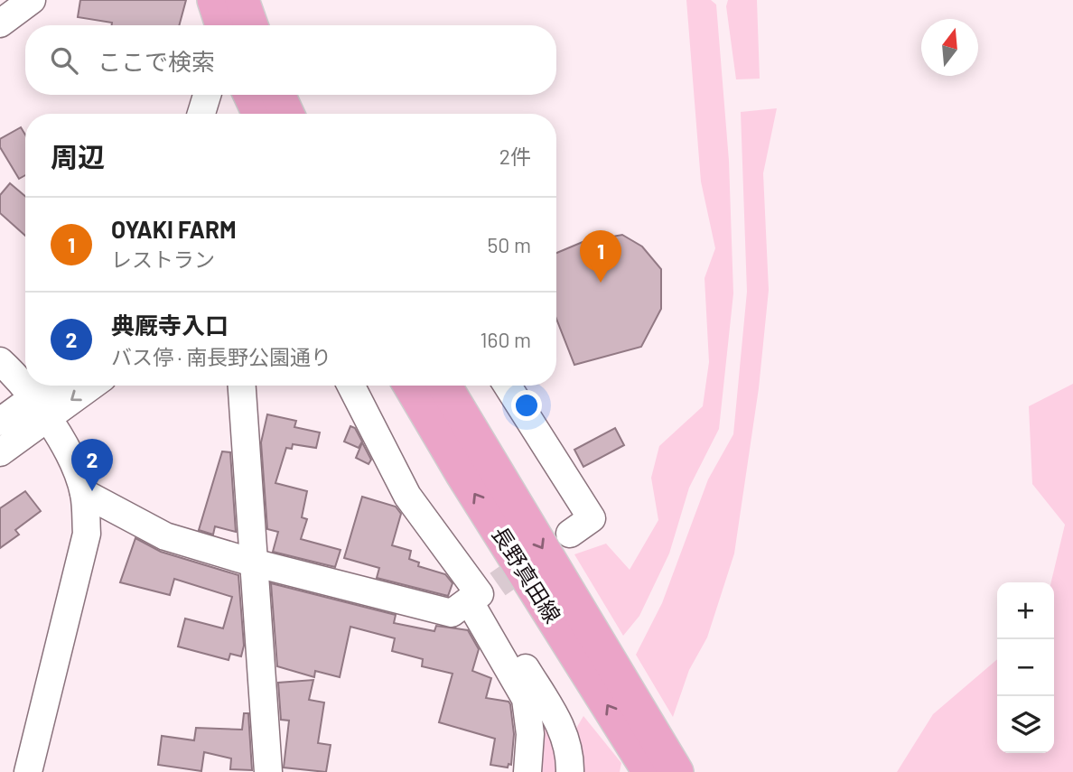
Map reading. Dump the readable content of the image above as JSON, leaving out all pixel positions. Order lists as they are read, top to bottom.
{
  "streets": {
    "main road": ["長野真田線"]
  },
  "north": "top",
  "page": {
    "search": "ここで検索",
    "heading": ["周辺", "2件"],
    "list": [
      {
        "mark": "1",
        "name": "OYAKI FARM",
        "note": "レストラン",
        "value": "50 m"
      },
      {
        "mark": "2",
        "name": "典厩寺入口",
        "note": "バス停 · 南長野公園通り",
        "value": "160 m"
      }
    ],
    "pins": ["1", "2"],
    "map_buttons": ["+", "−"]
  }
}
